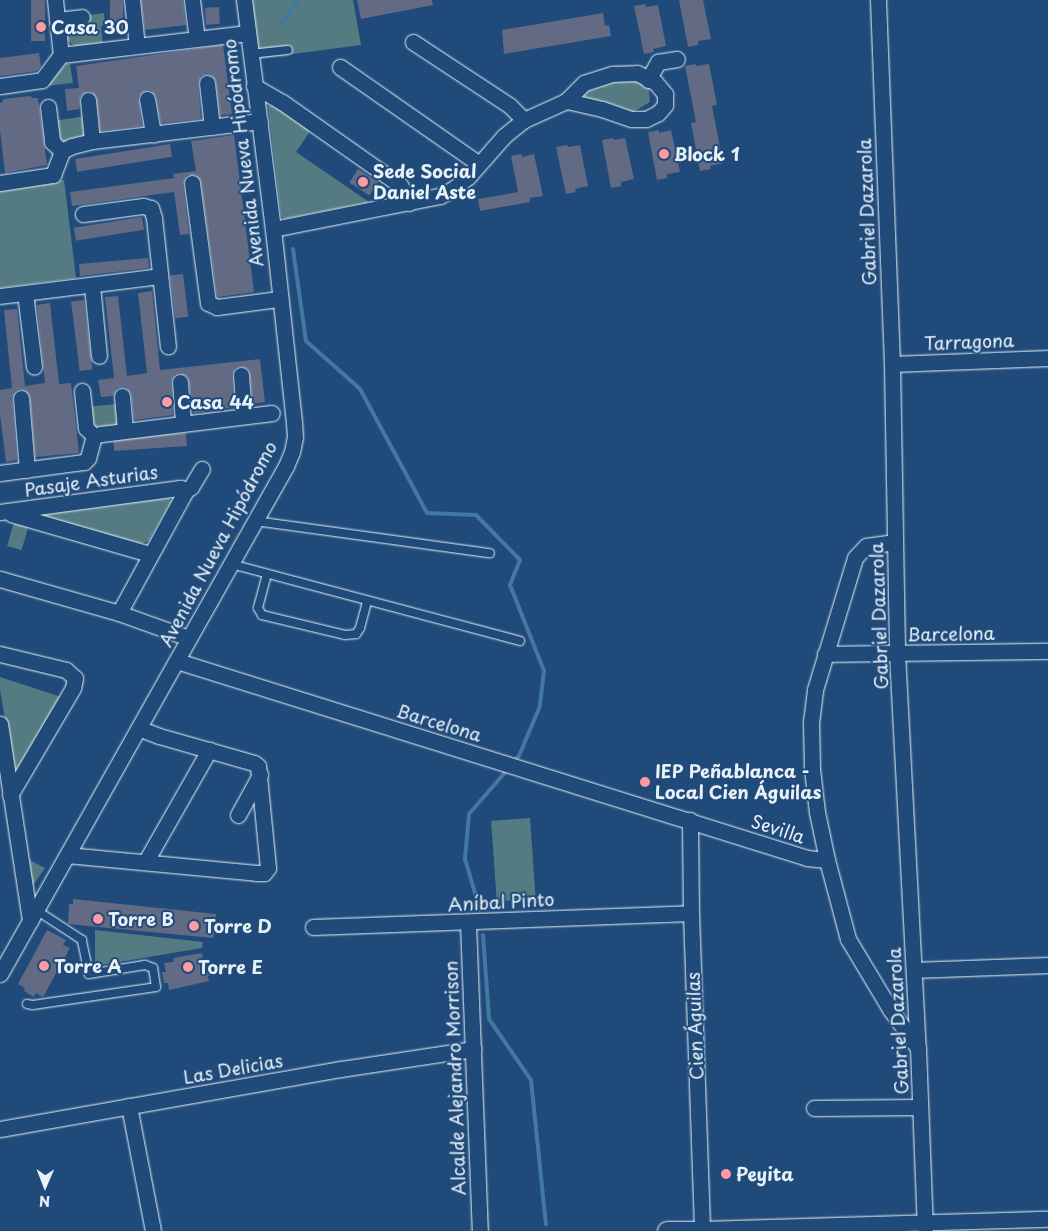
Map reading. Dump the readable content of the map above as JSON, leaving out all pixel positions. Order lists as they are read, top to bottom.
{
  "streets": {
    "street": [
      "Avenida Nueva Hipódromo",
      "Gabriel Dazarola",
      "Tarragona",
      "Pasaje Asturias",
      "Barcelona",
      "Sevilla",
      "Aníbal Pinto",
      "Cien Águilas",
      "Las Delicias",
      "Alcalde Alejandro Morrison"
    ]
  },
  "crossings": [
    ["Avenida Nueva Hipódromo", "Barcelona"],
    ["Gabriel Dazarola", "Tarragona"],
    ["Gabriel Dazarola", "Barcelona"],
    ["Barcelona", "Sevilla"],
    ["Barcelona", "Cien Águilas"],
    ["Sevilla", "Cien Águilas"],
    ["Aníbal Pinto", "Cien Águilas"],
    ["Aníbal Pinto", "Alcalde Alejandro Morrison"],
    ["Las Delicias", "Alcalde Alejandro Morrison"]
  ],
  "places": [
    "Casa 30",
    "Block 1",
    "Sede Social Daniel Aste",
    "Casa 44",
    "IEP Peñablanca - Local Cien Águilas",
    "Torre B",
    "Torre D",
    "Torre A",
    "Torre E",
    "Peyita"
  ],
  "north": "bottom"
}
